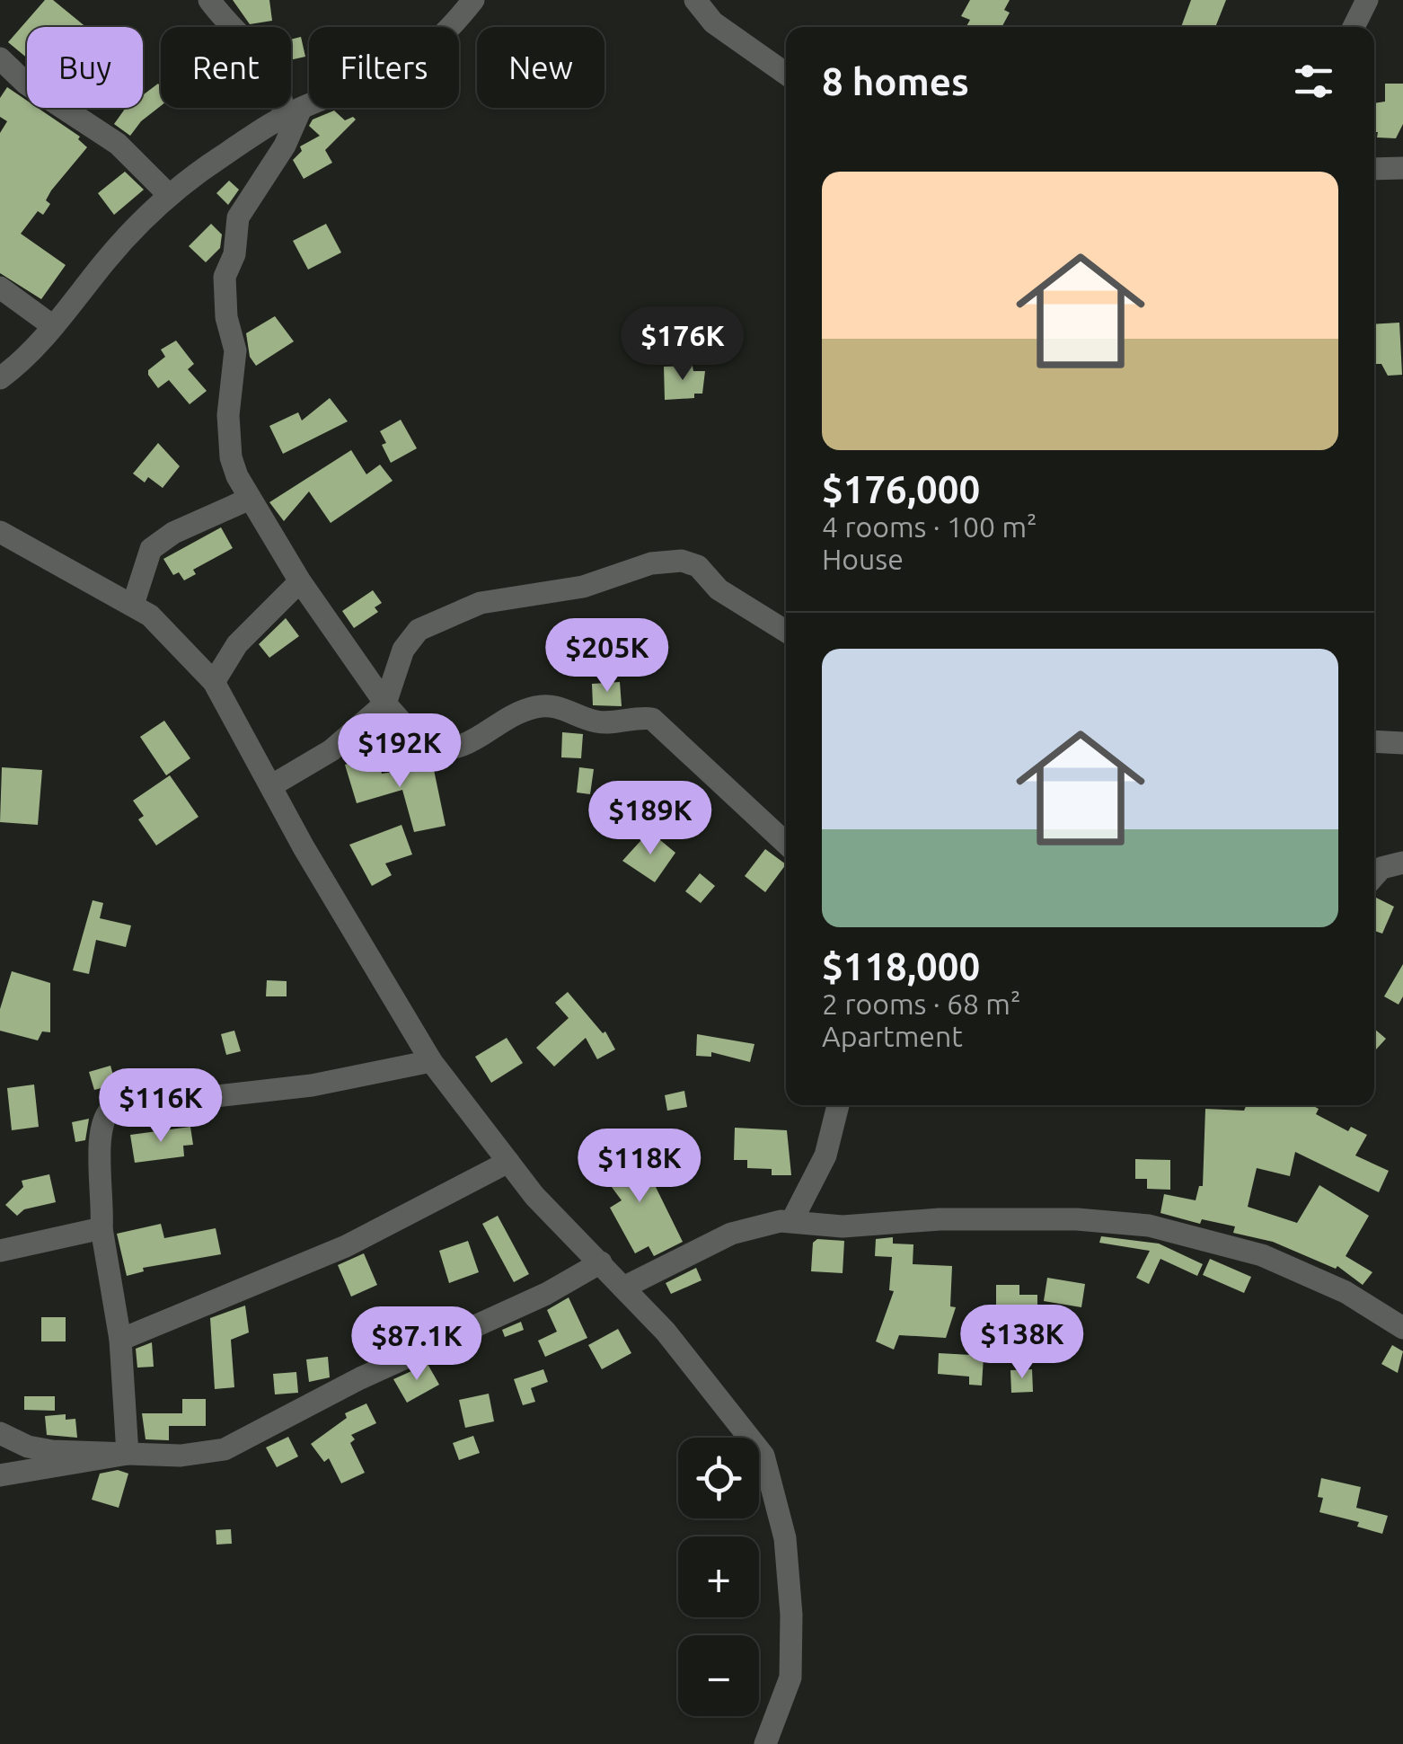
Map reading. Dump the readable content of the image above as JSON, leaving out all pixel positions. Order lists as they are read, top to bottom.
{
  "page": {
    "chip": [
      "Buy",
      "Rent",
      "Filters",
      "New"
    ],
    "heading": "8 homes",
    "list": [
      {
        "name": "$176,000",
        "note": "4 rooms · 100 m² · House"
      },
      {
        "name": "$118,000",
        "note": "2 rooms · 68 m² · Apartment"
      }
    ],
    "price": [
      "$176K",
      "$205K",
      "$192K",
      "$189K",
      "$116K",
      "$118K",
      "$138K",
      "$87.1K"
    ],
    "map_buttons": ["+", "−"]
  }
}
